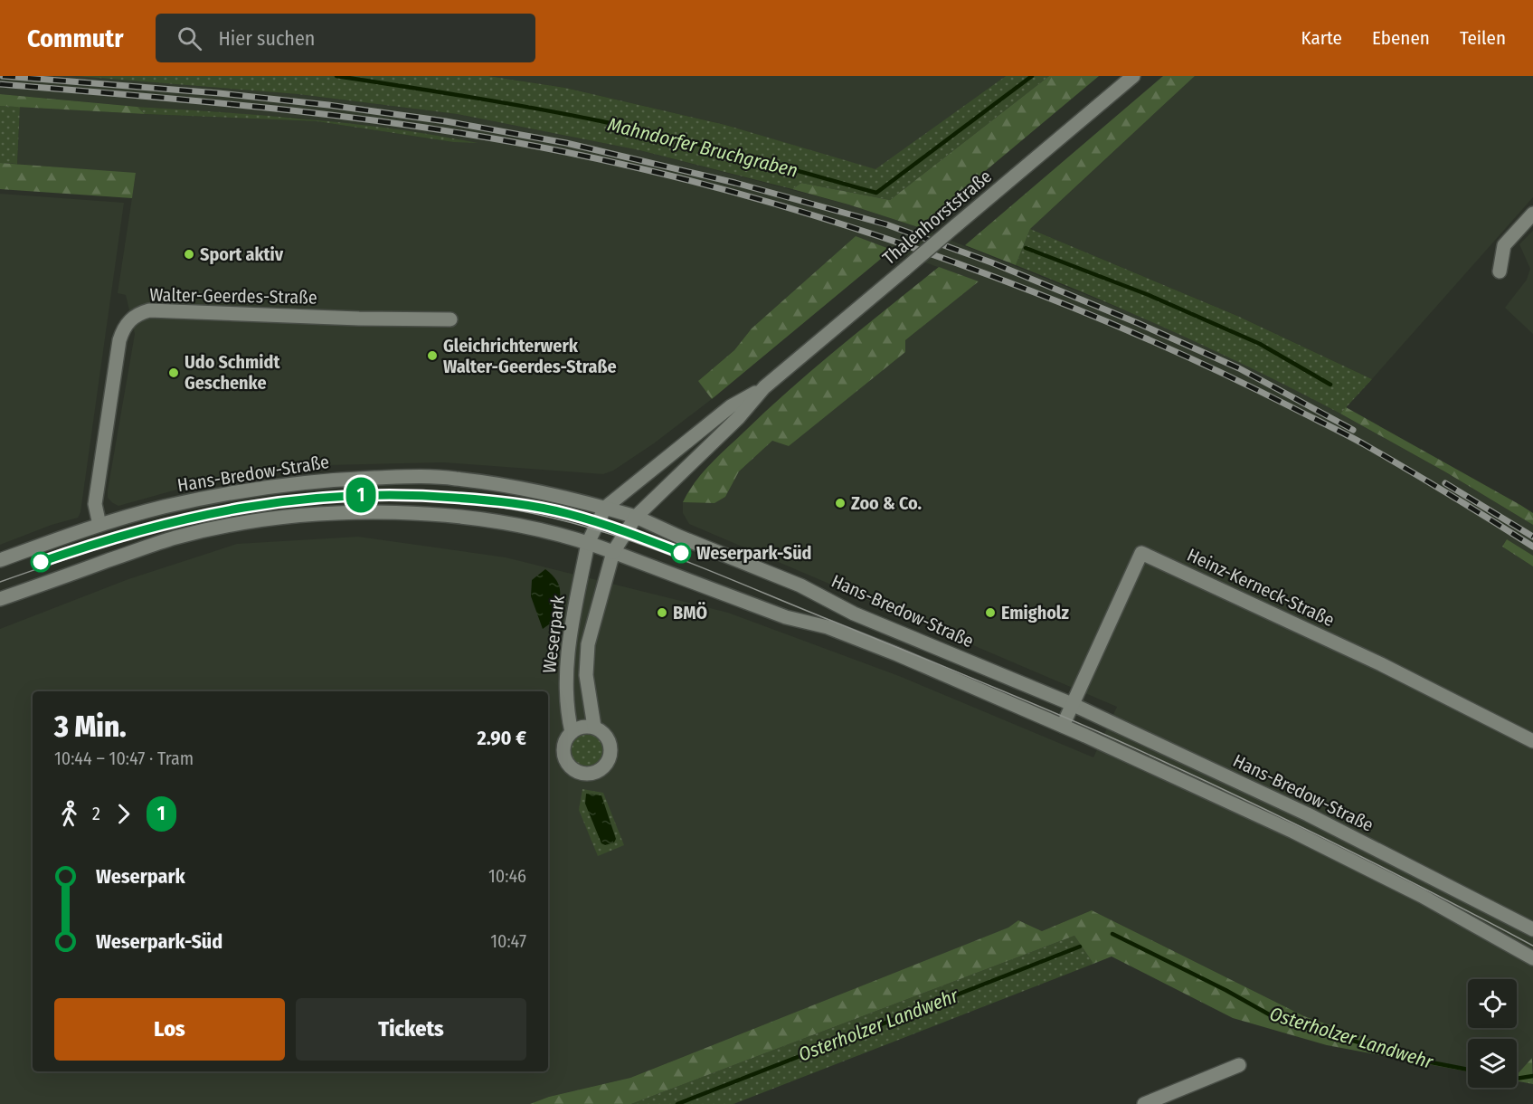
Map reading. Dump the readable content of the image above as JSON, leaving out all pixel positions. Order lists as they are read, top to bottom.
{
  "streets": {
    "street": [
      "Thalenhorststraße",
      "Walter-Geerdes-Straße",
      "Hans-Bredow-Straße",
      "Heinz-Kerneck-Straße",
      "Weserpark"
    ]
  },
  "crossings": [
    ["Thalenhorststraße", "Hans-Bredow-Straße"],
    ["Thalenhorststraße", "Weserpark"],
    ["Walter-Geerdes-Straße", "Hans-Bredow-Straße"],
    ["Hans-Bredow-Straße", "Heinz-Kerneck-Straße"],
    ["Hans-Bredow-Straße", "Weserpark"]
  ],
  "water": ["Mahndorfer Bruchgraben", "Osterholzer Landwehr"],
  "places": [
    "Sport aktiv",
    "Gleichrichterwerk Walter-Geerdes-Straße",
    "Udo Schmidt Geschenke",
    "Zoo & Co.",
    "Weserpark-Süd",
    "BMÖ",
    "Emigholz"
  ],
  "lines": ["tram line 1"],
  "page": {
    "header": "Commutr",
    "search": "Hier suchen",
    "nav": ["Karte", "Ebenen", "Teilen"],
    "on_map": "1",
    "heading": ["3 Min.", "10:44 – 10:47 · Tram", "2.90 €"],
    "legs": ["2", "1"],
    "list": [
      {
        "name": "Weserpark",
        "value": "10:46"
      },
      {
        "name": "Weserpark-Süd",
        "value": "10:47"
      }
    ],
    "buttons": ["Los", "Tickets"]
  }
}
